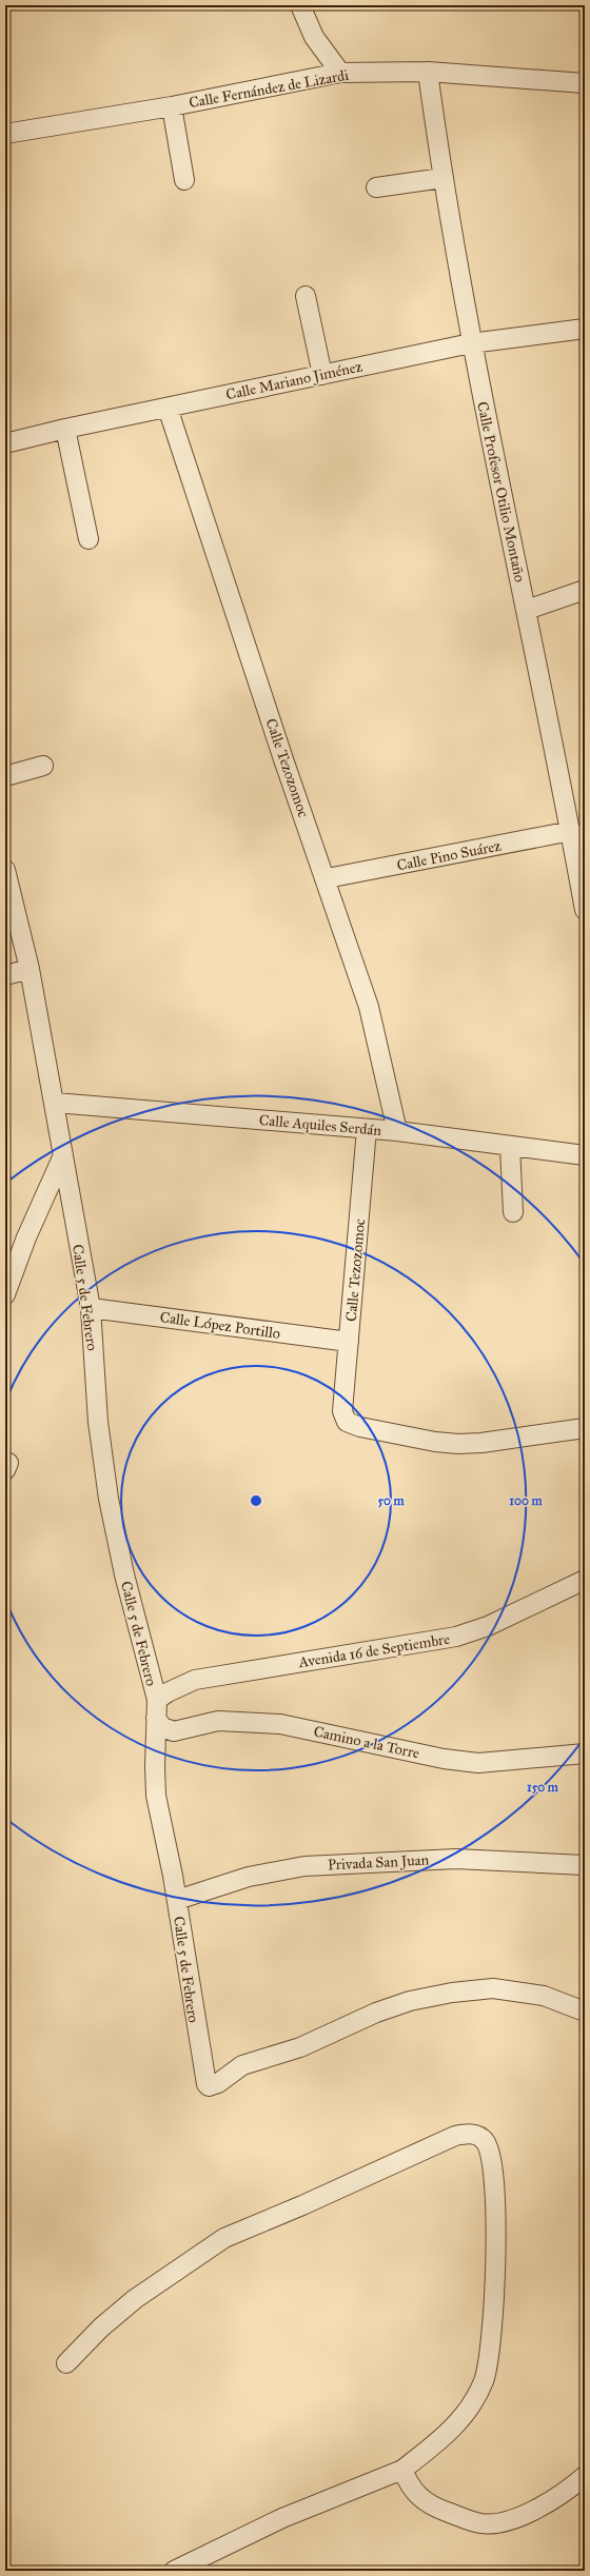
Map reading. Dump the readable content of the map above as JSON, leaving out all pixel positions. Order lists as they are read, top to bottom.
{
  "streets": {
    "street": [
      "Calle Fernández de Lizardi",
      "Calle Mariano Jiménez",
      "Calle Profesor Otilio Montaño",
      "Calle Tezozomoc",
      "Calle Pino Suárez",
      "Calle Aquiles Serdán",
      "Calle 5 de Febrero",
      "Calle López Portillo",
      "Avenida 16 de Septiembre",
      "Camino a la Torre",
      "Privada San Juan"
    ]
  },
  "crossings": [
    ["Calle Fernández de Lizardi", "Calle Profesor Otilio Montaño"],
    ["Calle Mariano Jiménez", "Calle Profesor Otilio Montaño"],
    ["Calle Mariano Jiménez", "Calle Tezozomoc"],
    ["Calle Profesor Otilio Montaño", "Calle Pino Suárez"],
    ["Calle Tezozomoc", "Calle Pino Suárez"],
    ["Calle Tezozomoc", "Calle Aquiles Serdán"],
    ["Calle Tezozomoc", "Calle López Portillo"],
    ["Calle Aquiles Serdán", "Calle 5 de Febrero"],
    ["Calle 5 de Febrero", "Calle López Portillo"],
    ["Calle 5 de Febrero", "Avenida 16 de Septiembre"],
    ["Calle 5 de Febrero", "Camino a la Torre"],
    ["Calle 5 de Febrero", "Privada San Juan"],
    ["Avenida 16 de Septiembre", "Camino a la Torre"]
  ],
  "rings": ["50 m", "100 m", "150 m"]
}
